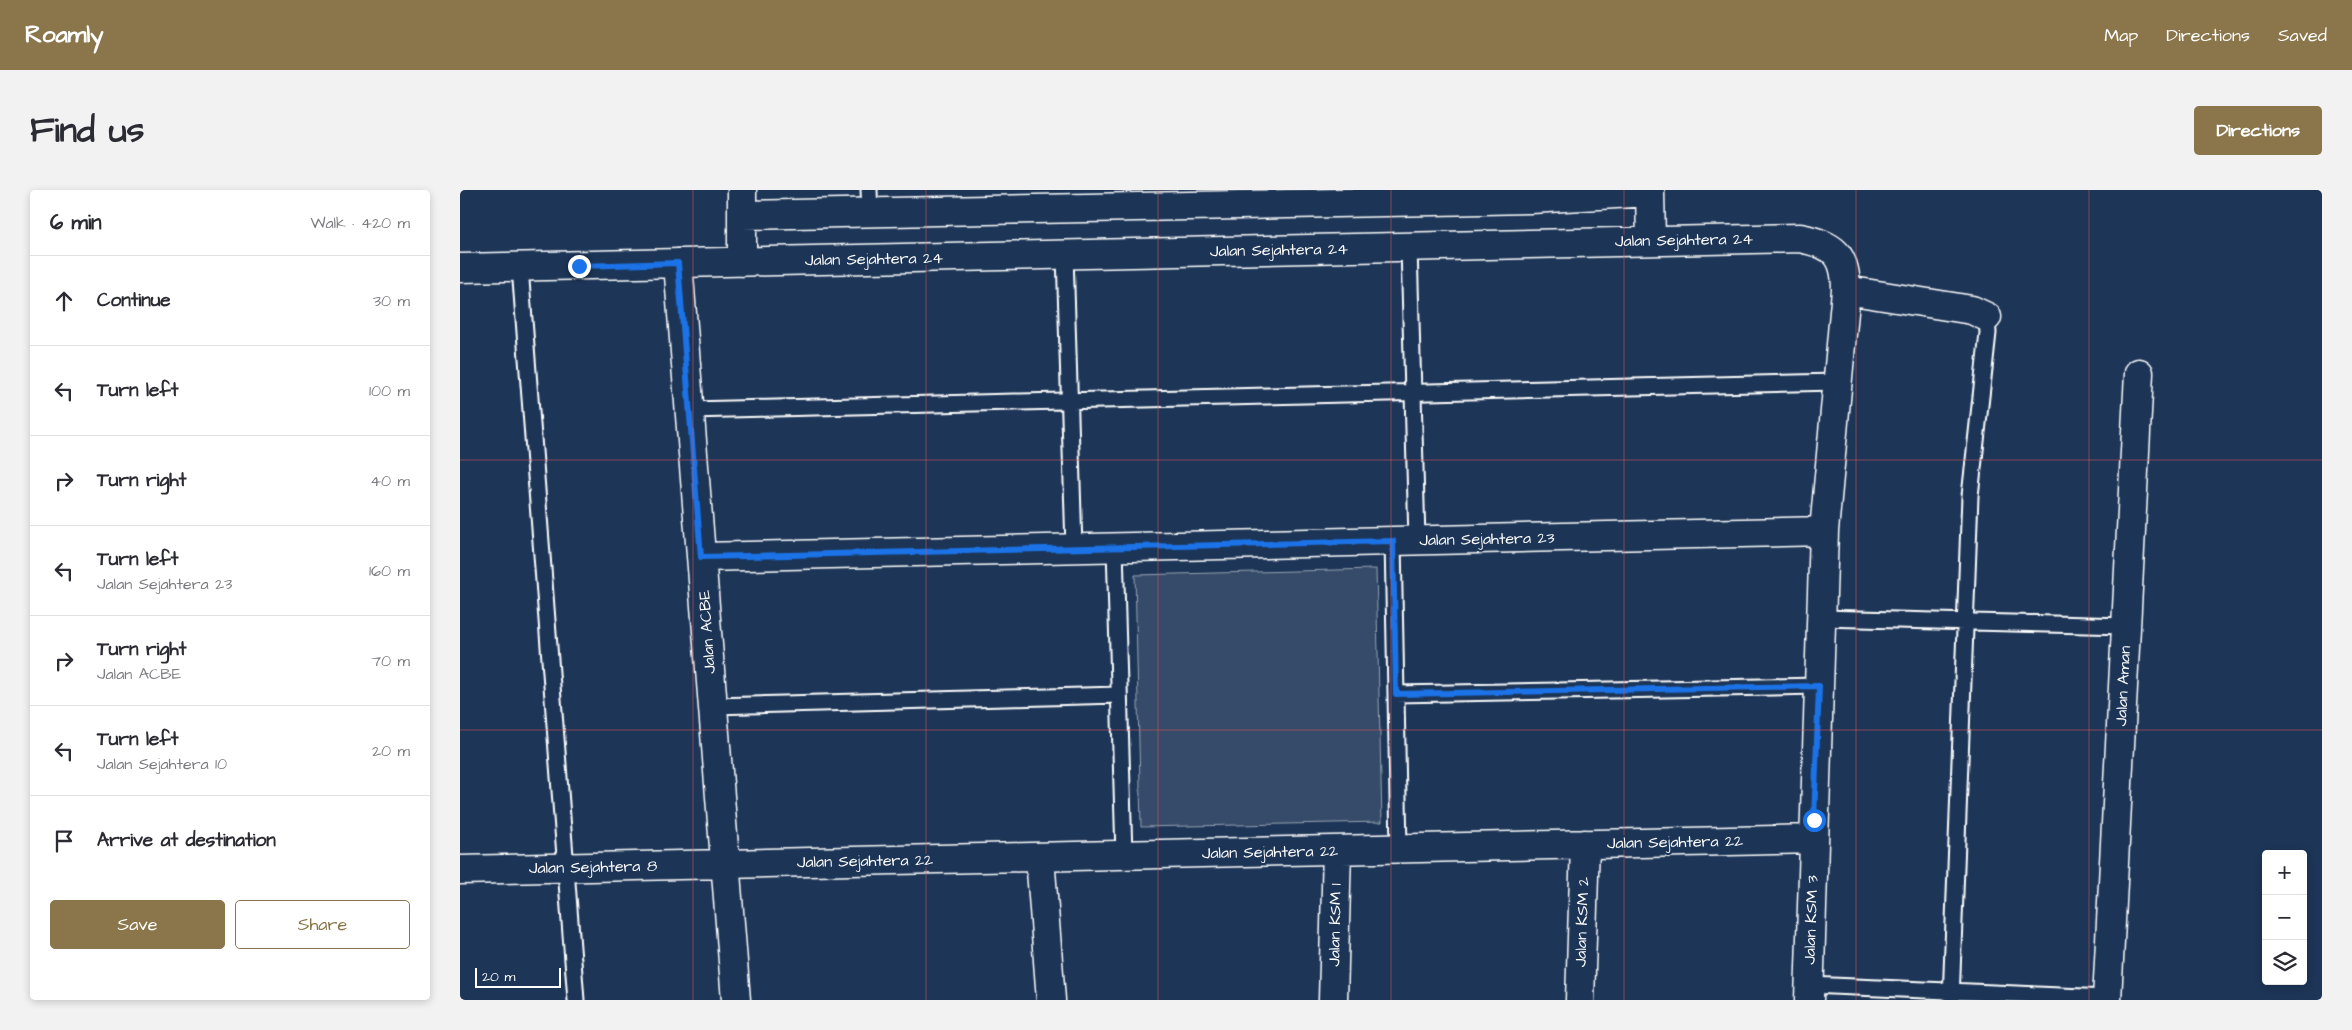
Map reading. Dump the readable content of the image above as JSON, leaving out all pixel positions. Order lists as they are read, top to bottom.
{
  "streets": {
    "street": [
      "Jalan Sejahtera 24",
      "Jalan Sejahtera 23",
      "Jalan ACBE",
      "Jalan Aman",
      "Jalan Sejahtera 22",
      "Jalan Sejahtera 8",
      "Jalan KSM 3",
      "Jalan KSM 2",
      "Jalan KSM 1"
    ]
  },
  "crossings": [
    ["Jalan Sejahtera 24", "Jalan Sejahtera 23"],
    ["Jalan Sejahtera 24", "Jalan ACBE"],
    ["Jalan Sejahtera 24", "Jalan KSM 3"],
    ["Jalan Sejahtera 23", "Jalan ACBE"],
    ["Jalan Sejahtera 23", "Jalan KSM 3"],
    ["Jalan ACBE", "Jalan Sejahtera 22"],
    ["Jalan ACBE", "Jalan Sejahtera 8"],
    ["Jalan Sejahtera 22", "Jalan Sejahtera 8"],
    ["Jalan Sejahtera 22", "Jalan KSM 3"],
    ["Jalan Sejahtera 22", "Jalan KSM 2"],
    ["Jalan Sejahtera 22", "Jalan KSM 1"]
  ],
  "scale_bar": "20 m",
  "page": {
    "header": "Roamly",
    "nav": ["Map", "Directions", "Saved"],
    "title": "Find us",
    "buttons": [
      "Directions",
      ["Save", "Share"]
    ],
    "heading": ["6 min", "Walk · 420 m"],
    "list": [
      ["Continue", "30 m"],
      ["Turn left", "100 m"],
      ["Turn right", "40 m"],
      ["Turn left", "Jalan Sejahtera 23", "160 m"],
      ["Turn right", "Jalan ACBE", "70 m"],
      ["Turn left", "Jalan Sejahtera 10", "20 m"],
      "Arrive at destination"
    ],
    "map_buttons": ["+", "−"],
    "scale": "20 m"
  }
}
